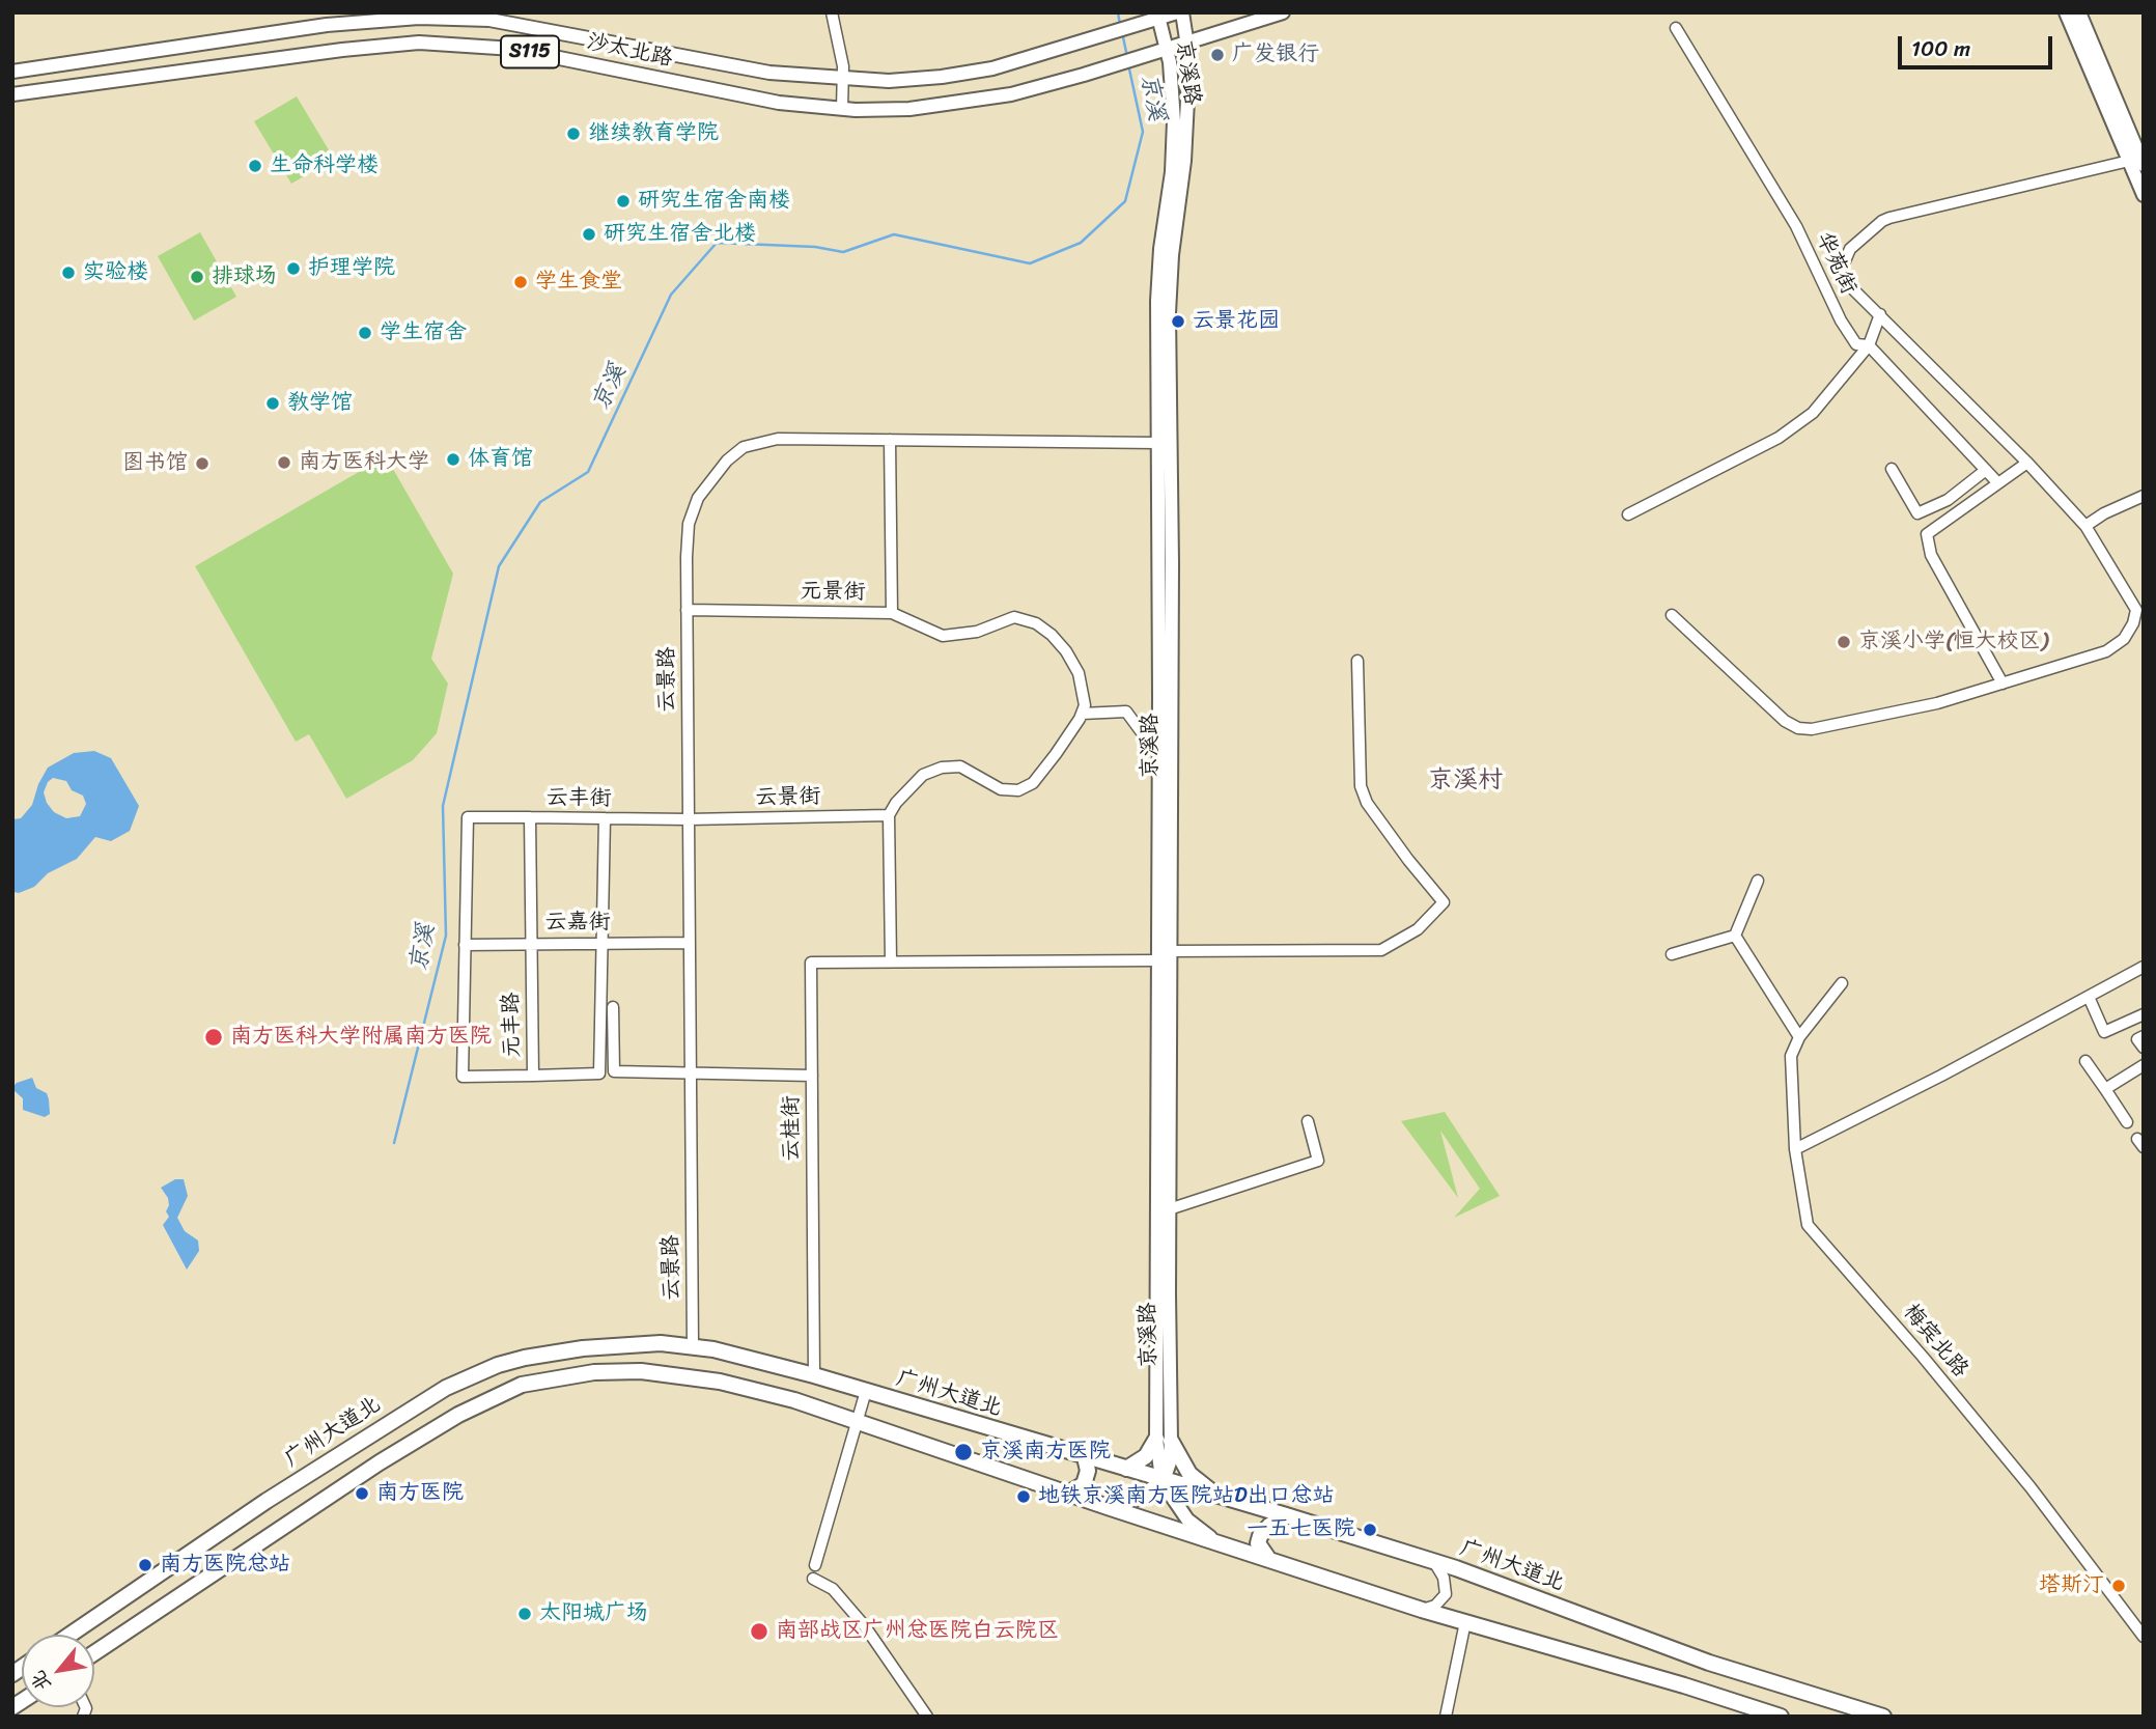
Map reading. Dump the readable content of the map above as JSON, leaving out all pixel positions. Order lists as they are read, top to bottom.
{
  "streets": {
    "highway": ["广州大道北"],
    "main road": ["沙太北路", "S115", "京溪路"],
    "street": [
      "华苑街",
      "元景街",
      "云景路",
      "云景街",
      "云丰街",
      "云嘉街",
      "元丰路",
      "云桂街",
      "梅宾北路"
    ]
  },
  "crossings": [
    ["沙太北路", "京溪路"],
    ["京溪路", "云景路"],
    ["京溪路", "云桂街"],
    ["京溪路", "广州大道北"],
    ["元景街", "云景路"],
    ["云景路", "云景街"],
    ["云景路", "云丰街"],
    ["云景路", "云嘉街"],
    ["云景路", "广州大道北"],
    ["云景街", "云丰街"],
    ["云丰街", "元丰路"],
    ["云嘉街", "元丰路"],
    ["云桂街", "广州大道北"]
  ],
  "districts": ["京溪村"],
  "water": ["京溪"],
  "places": [
    "广发银行",
    "继续教育学院",
    "生命科学楼",
    "研究生宿舍南楼",
    "研究生宿舍北楼",
    "护理学院",
    "实验楼",
    "排球场",
    "学生食堂",
    "云景花园",
    "学生宿舍",
    "教学馆",
    "体育馆",
    "南方医科大学",
    "图书馆",
    "京溪小学(恒大校区)",
    "南方医科大学附属南方医院",
    "京溪南方医院",
    "南方医院",
    "地铁京溪南方医院站D出口总站",
    "一五七医院",
    "南方医院总站",
    "塔斯汀",
    "太阳城广场",
    "南部战区广州总医院白云院区"
  ],
  "scale_bar": "100 m",
  "north": "bottom left"
}
